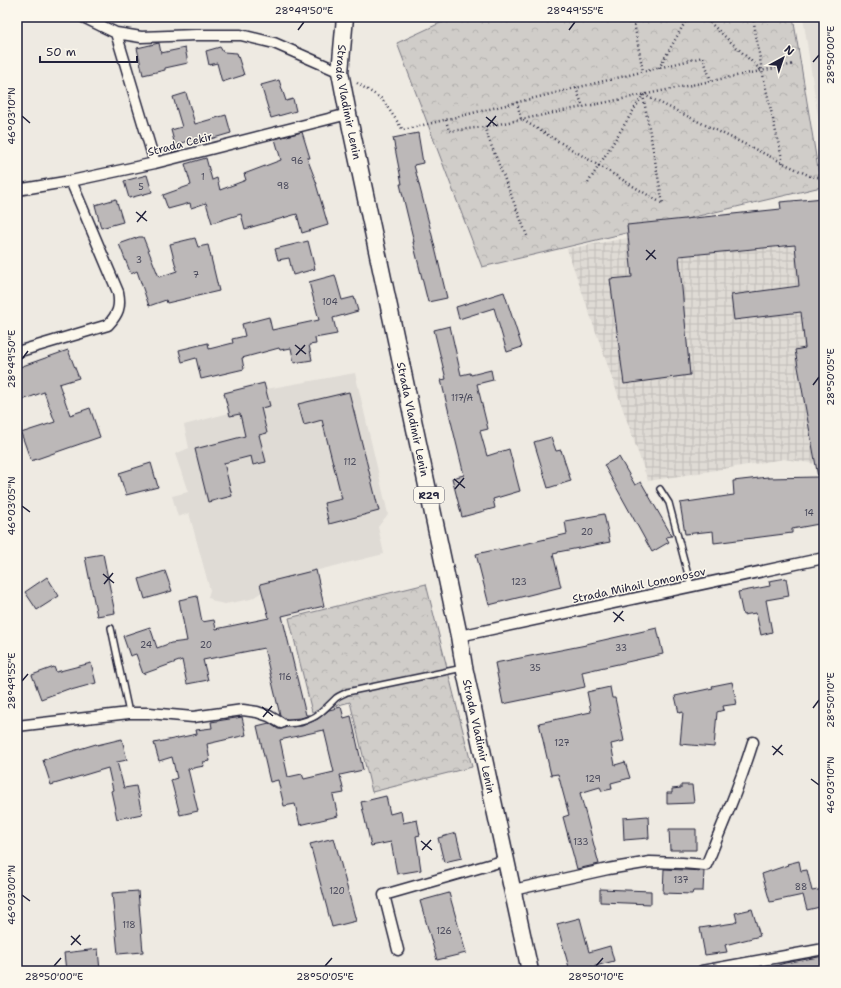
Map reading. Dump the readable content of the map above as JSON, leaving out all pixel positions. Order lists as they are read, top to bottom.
{
  "streets": {
    "main road": ["Strada Vladimir Lenin", "R29"],
    "street": ["Strada Cekir", "Strada Mihail Lomonosov"]
  },
  "crossings": [
    ["Strada Vladimir Lenin", "Strada Cekir"],
    ["Strada Vladimir Lenin", "Strada Mihail Lomonosov"]
  ],
  "house_numbers": [
    "96",
    "1",
    "98",
    "5",
    "3",
    "7",
    "104",
    "117/A",
    "112",
    "14",
    "20",
    "123",
    "24",
    "20",
    "33",
    "35",
    "116",
    "127",
    "129",
    "133",
    "137",
    "88",
    "120",
    "118",
    "126"
  ],
  "scale_bar": "50 m",
  "north": "top right",
  "coordinates": [
    "28°49'50\"E",
    "28°49'55\"E",
    "28°50'00\"E",
    "46°03'10\"N",
    "28°50'05\"E",
    "46°03'05\"N",
    "28°50'10\"E",
    "46°03'00\"N"
  ]
}
